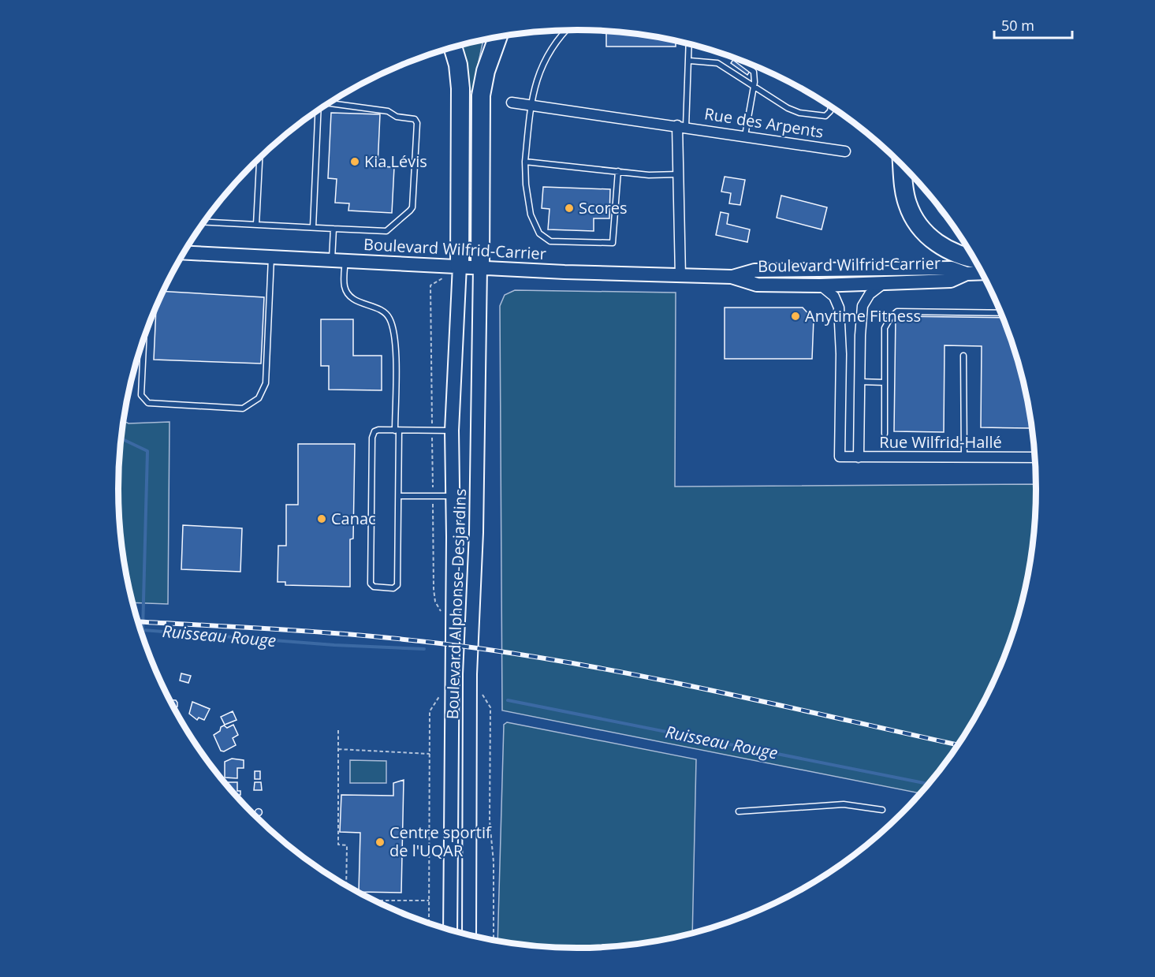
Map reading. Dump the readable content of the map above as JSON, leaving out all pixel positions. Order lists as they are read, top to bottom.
{
  "streets": {
    "main road": ["Boulevard Wilfrid-Carrier", "Boulevard Alphonse-Desjardins"],
    "street": ["Rue des Arpents", "Rue Wilfrid-Hallé"]
  },
  "crossings": [
    ["Boulevard Wilfrid-Carrier", "Rue Wilfrid-Hallé"],
    ["Boulevard Wilfrid-Carrier", "Boulevard Alphonse-Desjardins"]
  ],
  "water": ["Ruisseau Rouge"],
  "places": [
    "Kia Lévis",
    "Scores",
    "Anytime Fitness",
    "Canac",
    "Centre sportif de l'UQAR"
  ],
  "scale_bar": "50 m"
}
